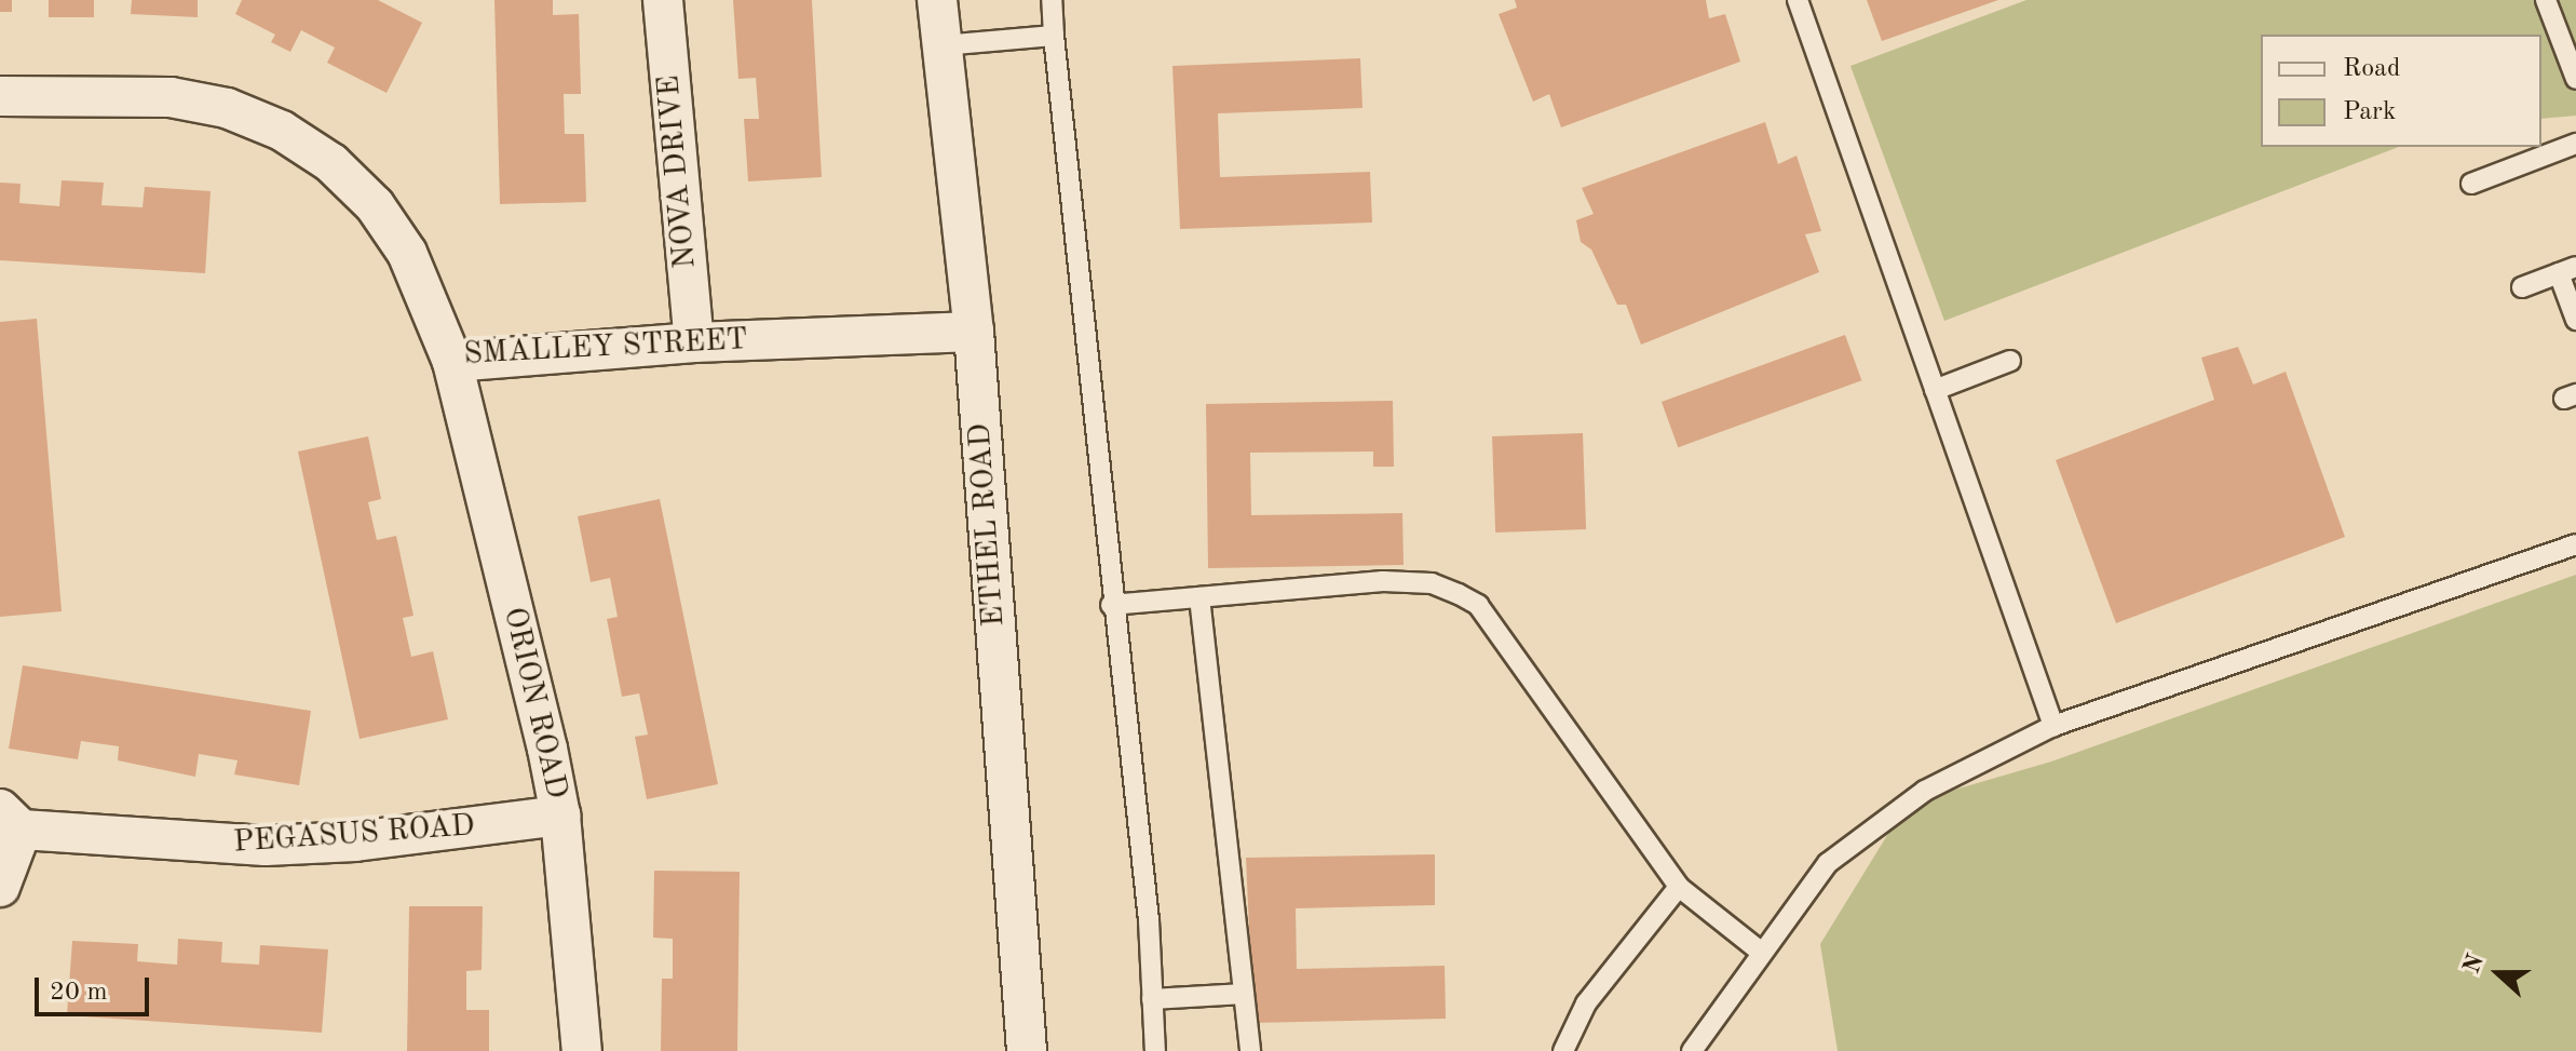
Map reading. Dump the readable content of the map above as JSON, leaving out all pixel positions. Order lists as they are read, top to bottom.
{
  "streets": {
    "street": [
      "NOVA DRIVE",
      "SMALLEY STREET",
      "ETHEL ROAD",
      "ORION ROAD",
      "PEGASUS ROAD"
    ]
  },
  "crossings": [
    ["NOVA DRIVE", "SMALLEY STREET"],
    ["SMALLEY STREET", "ETHEL ROAD"],
    ["SMALLEY STREET", "ORION ROAD"],
    ["ORION ROAD", "PEGASUS ROAD"]
  ],
  "legend": ["Road", "Park"],
  "scale_bar": "20 m",
  "north": "left"
}
